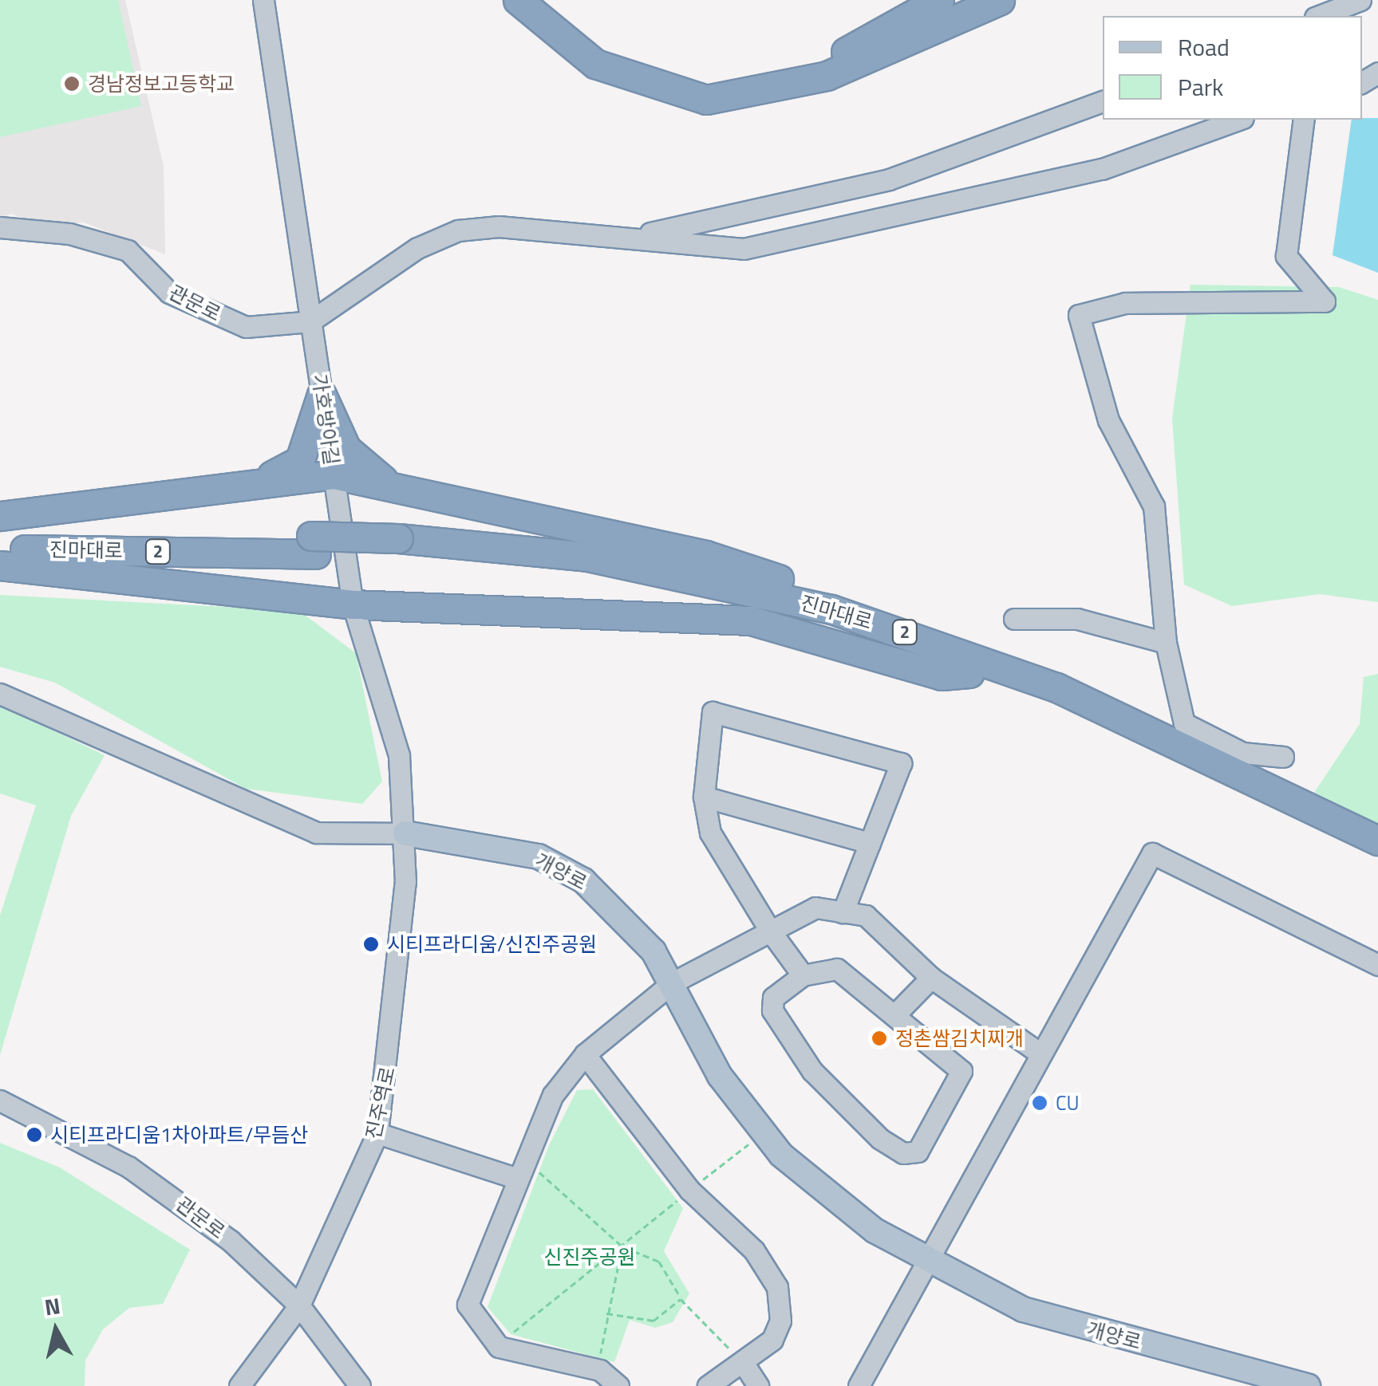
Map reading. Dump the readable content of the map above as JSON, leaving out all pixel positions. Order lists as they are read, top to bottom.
{
  "streets": {
    "highway": ["진마대로", "2"],
    "main road": ["개양로"],
    "street": ["관문로", "가호방아길", "진주역로"]
  },
  "crossings": [
    ["관문로", "가호방아길"],
    ["관문로", "진주역로"],
    ["가호방아길", "개양로"],
    ["가호방아길", "진주역로"],
    ["진마대로", "2"],
    ["개양로", "진주역로"]
  ],
  "parks": ["신진주공원"],
  "places": [
    "경남정보고등학교",
    "시티프라디움/신진주공원",
    "정촌쌈김치찌개",
    "CU",
    "시티프라디움1차아파트/무듬산"
  ],
  "legend": ["Road", "Park"],
  "north": "top"
}
